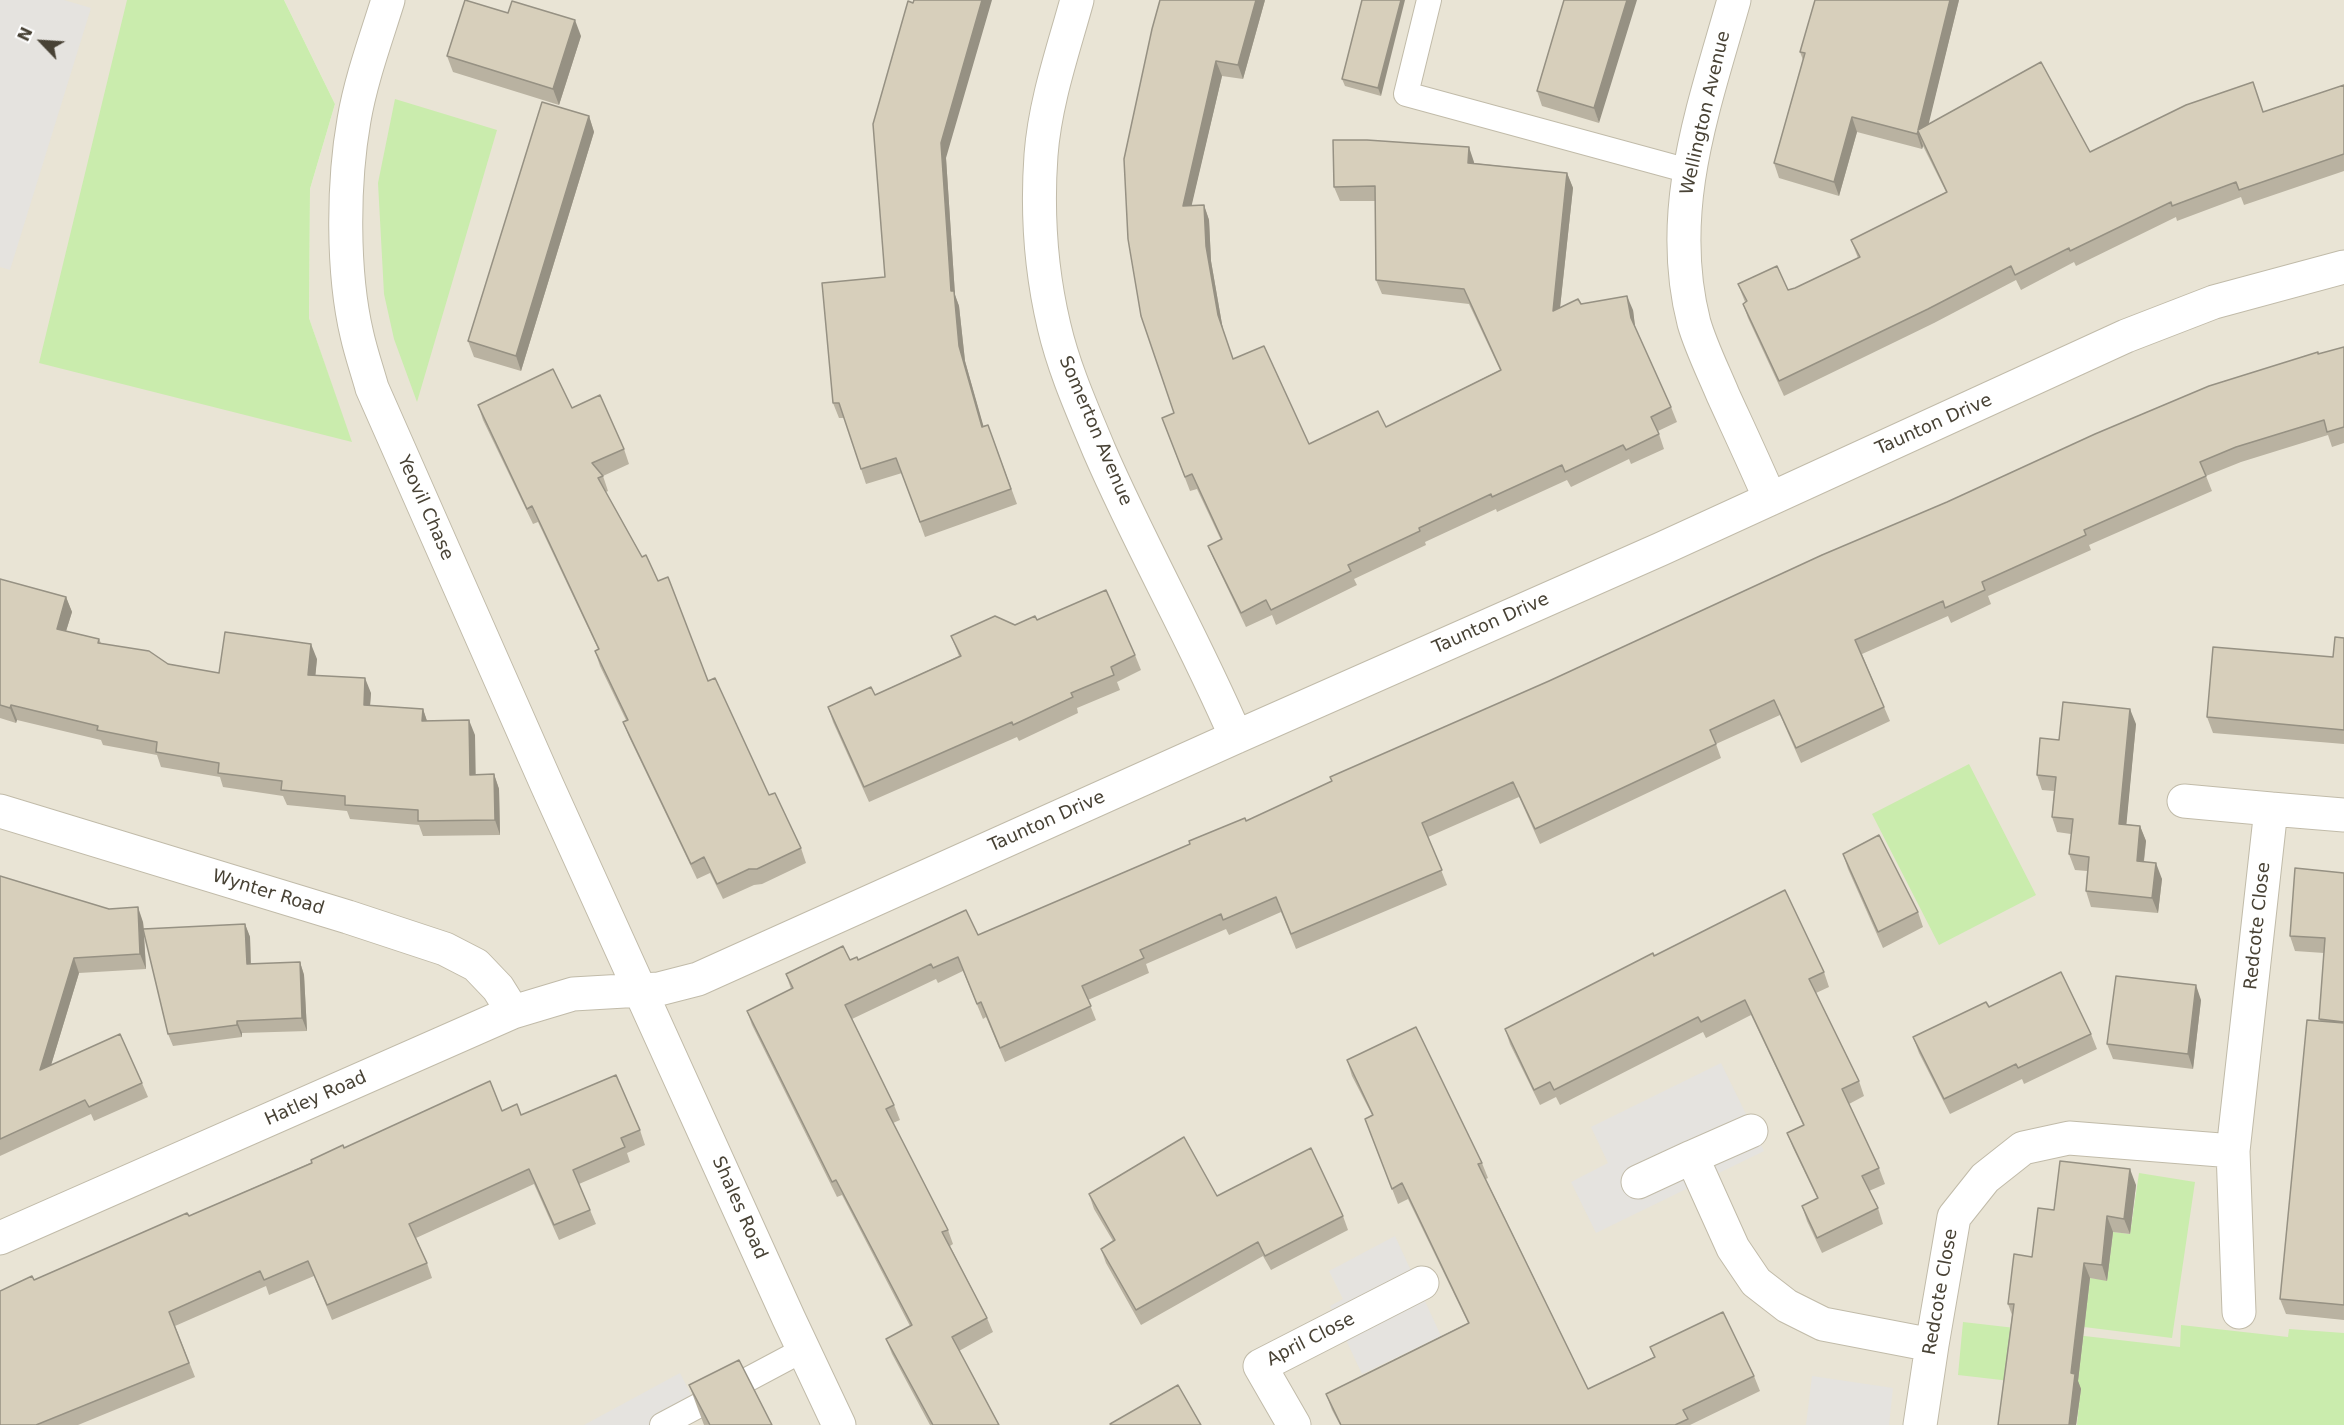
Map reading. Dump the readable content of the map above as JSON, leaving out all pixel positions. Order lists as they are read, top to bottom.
{
  "streets": {
    "street": [
      "Wellington Avenue",
      "Taunton Drive",
      "Somerton Avenue",
      "Yeovil Chase",
      "Wynter Road",
      "Redcote Close",
      "Hatley Road",
      "Shales Road",
      "April Close"
    ]
  },
  "crossings": [
    ["Wellington Avenue", "Taunton Drive"],
    ["Taunton Drive", "Somerton Avenue"],
    ["Taunton Drive", "Yeovil Chase"],
    ["Taunton Drive", "Hatley Road"],
    ["Taunton Drive", "Shales Road"],
    ["Yeovil Chase", "Hatley Road"],
    ["Yeovil Chase", "Shales Road"],
    ["Wynter Road", "Hatley Road"],
    ["Hatley Road", "Shales Road"]
  ],
  "north": "top left"
}
